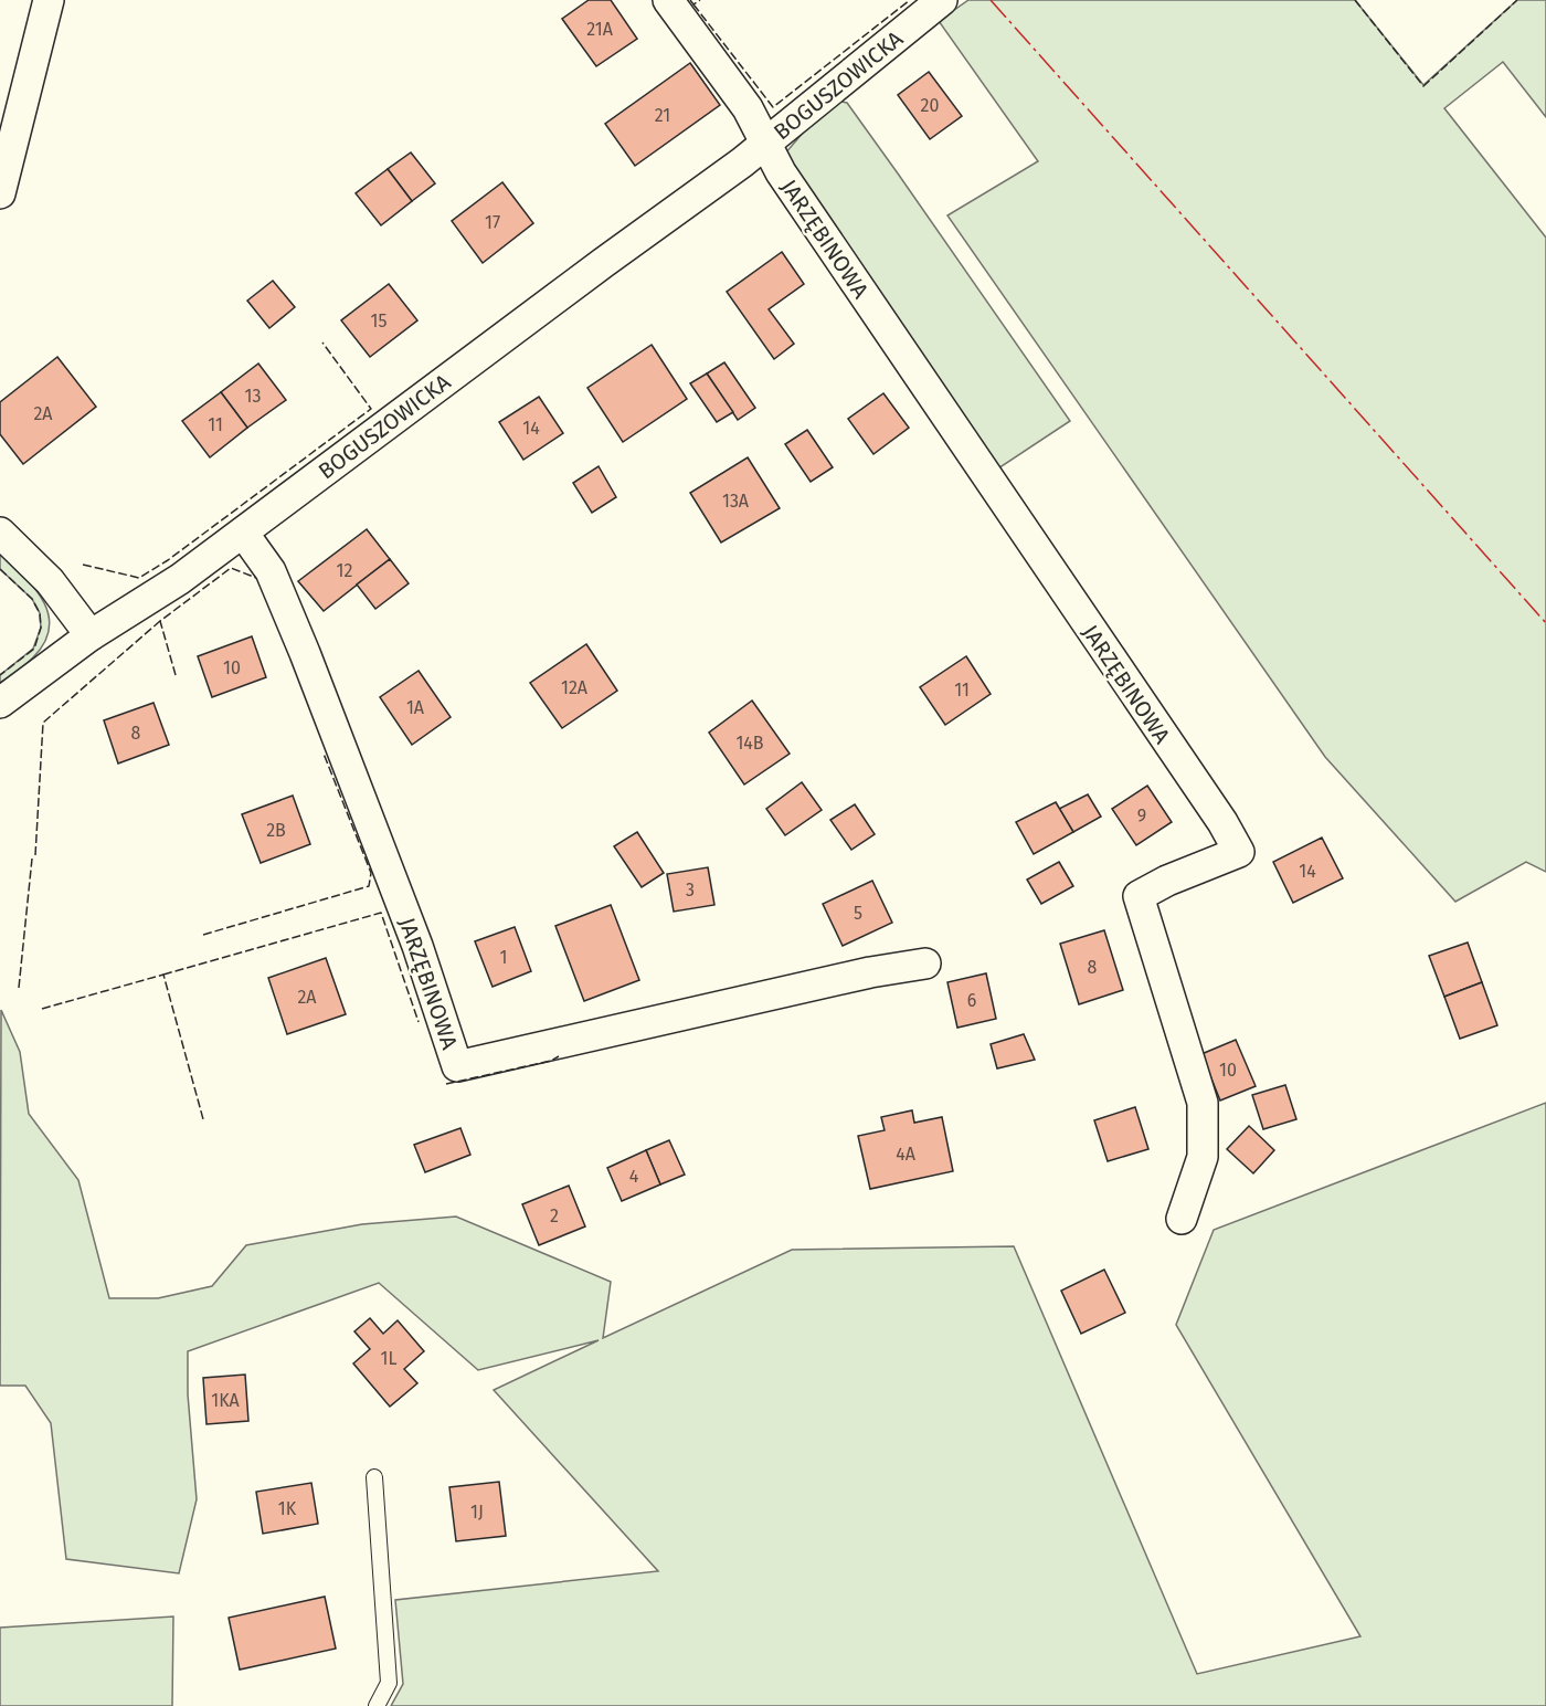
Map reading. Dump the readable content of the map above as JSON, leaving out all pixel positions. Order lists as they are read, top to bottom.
{
  "streets": {
    "street": ["BOGUSZOWICKA", "JARZĘBINOWA"]
  },
  "crossings": [
    ["BOGUSZOWICKA", "JARZĘBINOWA"]
  ],
  "house_numbers": [
    "21A",
    "20",
    "21",
    "17",
    "15",
    "13",
    "2A",
    "11",
    "14",
    "13A",
    "12",
    "10",
    "12A",
    "11",
    "1A",
    "8",
    "14B",
    "9",
    "2B",
    "14",
    "3",
    "5",
    "1",
    "8",
    "2A",
    "6",
    "10",
    "4A",
    "4",
    "2",
    "1L",
    "1KA",
    "1K",
    "1J"
  ]
}
